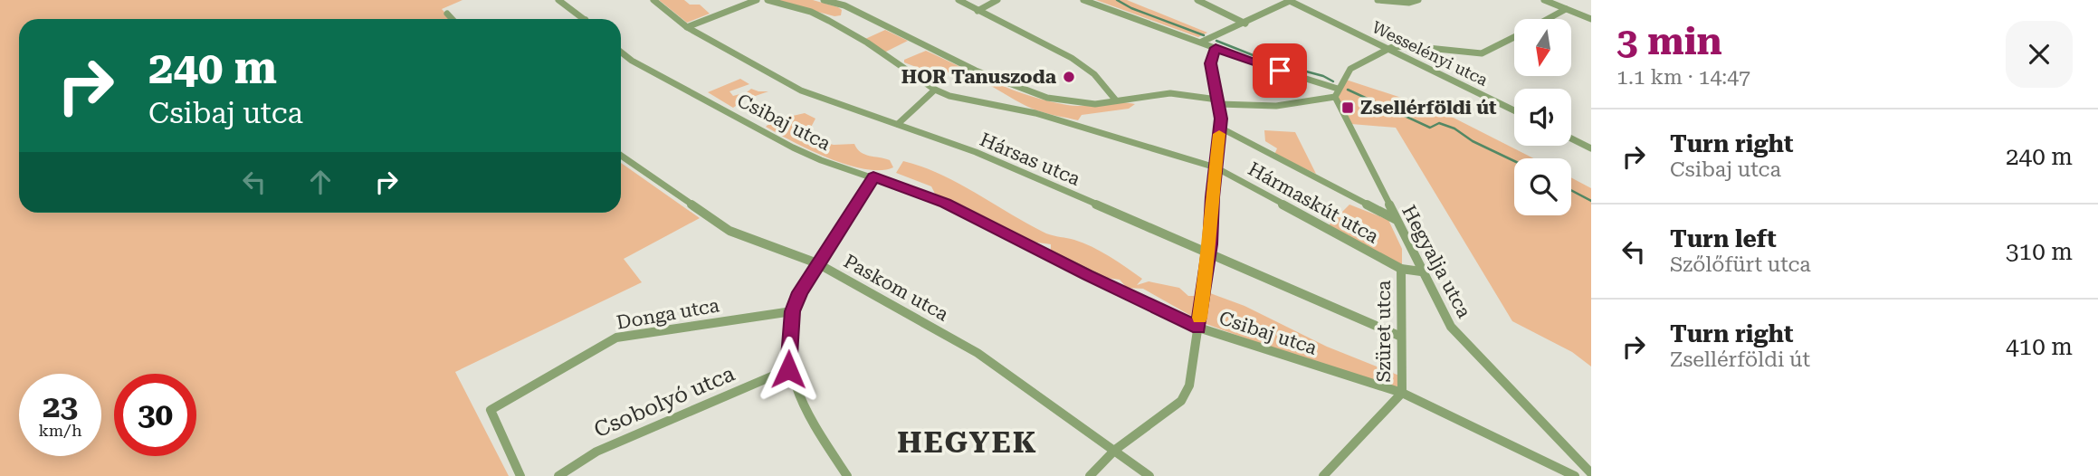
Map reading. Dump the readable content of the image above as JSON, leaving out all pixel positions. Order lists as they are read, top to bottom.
{
  "streets": {
    "street": [
      "Wesselényi utca",
      "Csibaj utca",
      "Hársas utca",
      "Hármaskút utca",
      "Hegyalja utca",
      "Paskom utca",
      "Donga utca",
      "Szüret utca",
      "Csobolyó utca"
    ]
  },
  "crossings": [
    ["Csibaj utca", "Szüret utca"],
    ["Hársas utca", "Szüret utca"],
    ["Hármaskút utca", "Hegyalja utca"],
    ["Hármaskút utca", "Szüret utca"]
  ],
  "districts": ["HEGYEK"],
  "places": {
    "other": ["HOR Tanuszoda"],
    "transit": ["Zsellérföldi út"]
  },
  "north": "bottom",
  "page": {
    "heading": ["3 min", "1.1 km · 14:47"],
    "turn": ["240 m", "Csibaj utca"],
    "list": [
      {
        "name": "Turn right",
        "note": "Csibaj utca",
        "value": "240 m"
      },
      {
        "name": "Turn left",
        "note": "Szőlőfürt utca",
        "value": "310 m"
      },
      {
        "name": "Turn right",
        "note": "Zsellérföldi út",
        "value": "410 m"
      }
    ],
    "speed": "23 km/h",
    "limit": "30"
  }
}
